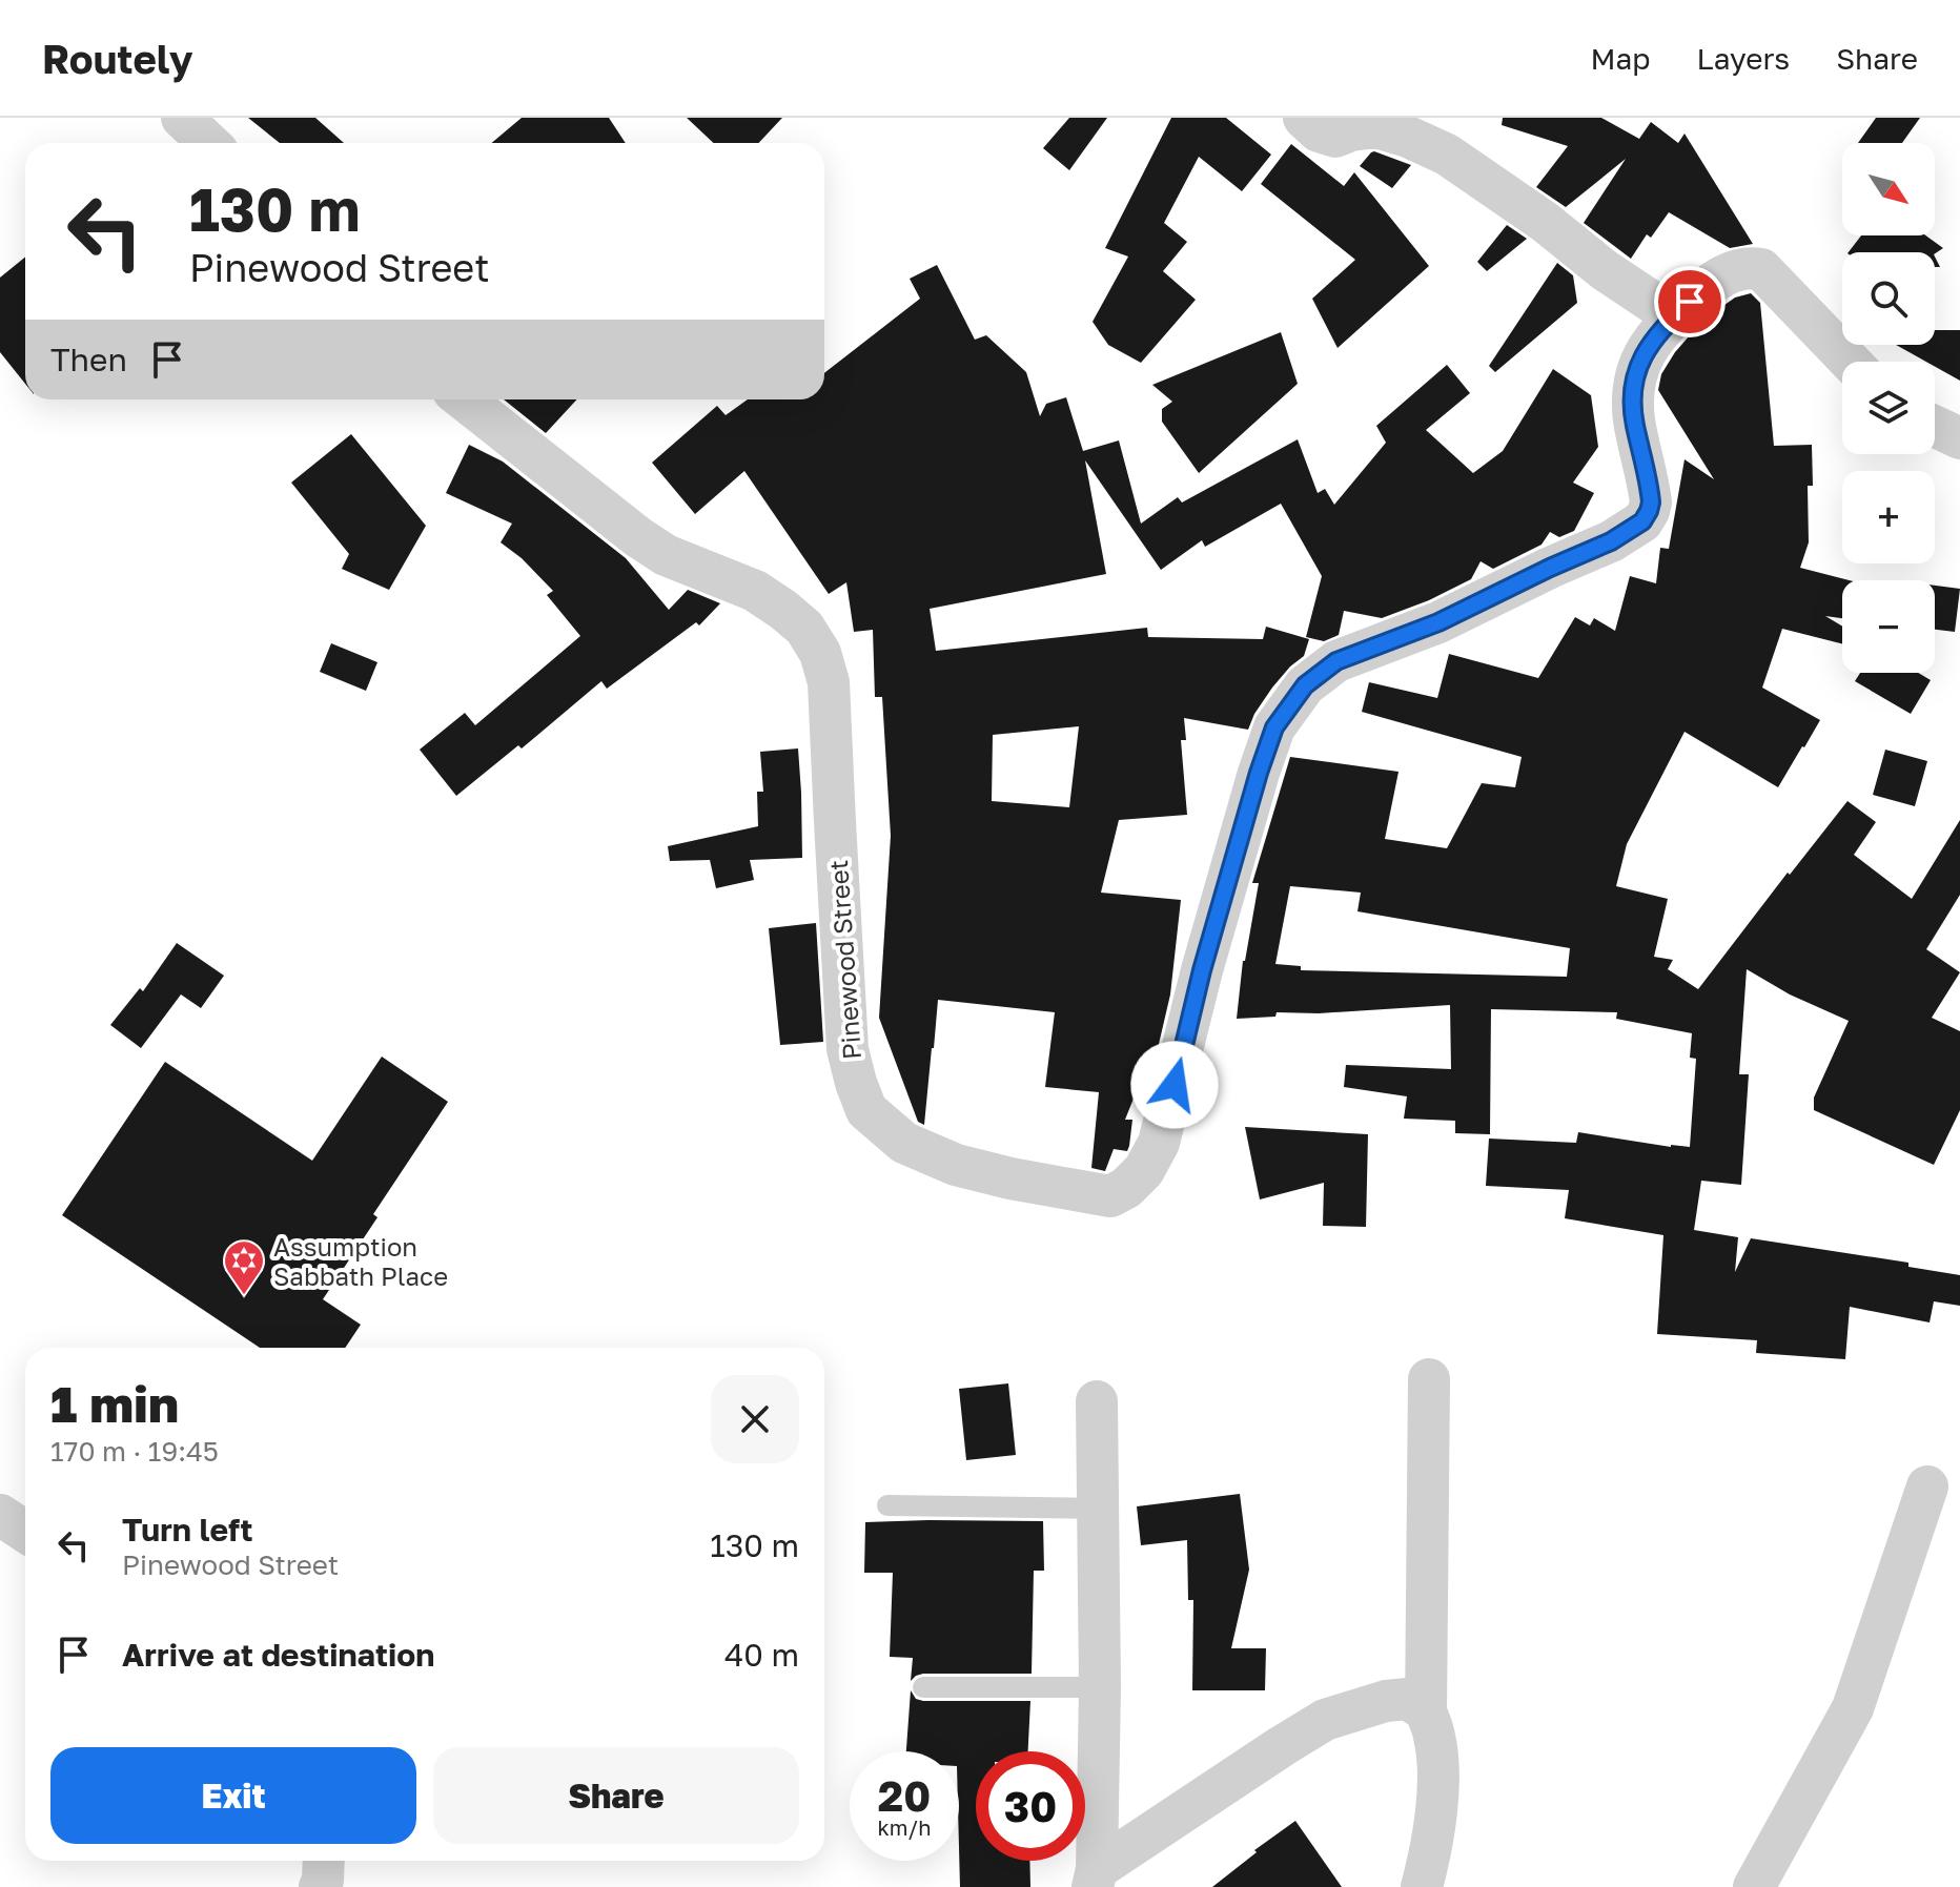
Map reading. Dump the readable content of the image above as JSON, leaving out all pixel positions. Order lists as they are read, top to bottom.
{
  "streets": {
    "street": ["Pinewood Street"]
  },
  "places": {
    "synagogue": ["Assumption Sabbath Place"]
  },
  "north": "bottom right",
  "page": {
    "header": "Routely",
    "nav": ["Map", "Layers", "Share"],
    "map_buttons": ["+", "−"],
    "turn": ["130 m", "Pinewood Street"],
    "then": "Then",
    "heading": ["1 min", "170 m · 19:45"],
    "list": [
      {
        "name": "Turn left",
        "note": "Pinewood Street",
        "value": "130 m"
      },
      {
        "name": "Arrive at destination",
        "value": "40 m"
      }
    ],
    "buttons": ["Exit", "Share"],
    "speed": "20 km/h",
    "limit": "30"
  }
}
